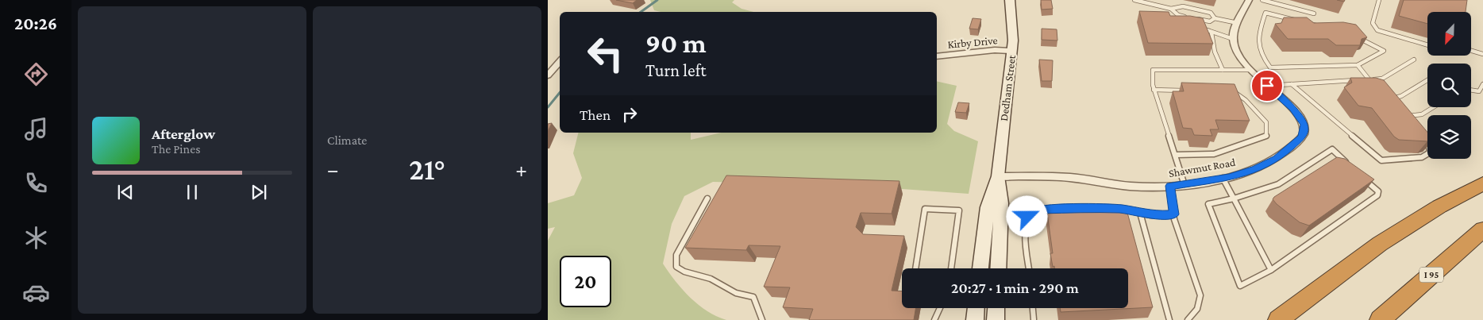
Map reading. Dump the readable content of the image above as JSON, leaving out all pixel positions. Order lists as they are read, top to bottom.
{
  "streets": {
    "highway": ["I 95"],
    "main road": ["Dedham Street"],
    "street": ["Kirby Drive", "Shawmut Road"]
  },
  "crossings": [
    ["Kirby Drive", "Dedham Street"],
    ["Dedham Street", "Shawmut Road"]
  ],
  "north": "bottom left",
  "page": {
    "tabs": "20:26",
    "tile": "Climate",
    "turn": ["90 m", "Turn left"],
    "then": "Then",
    "song": ["Afterglow", "The Pines"],
    "heat": ["−", "21°", "+"],
    "limit": "20",
    "trip": "20:27 · 1 min · 290 m"
  }
}
